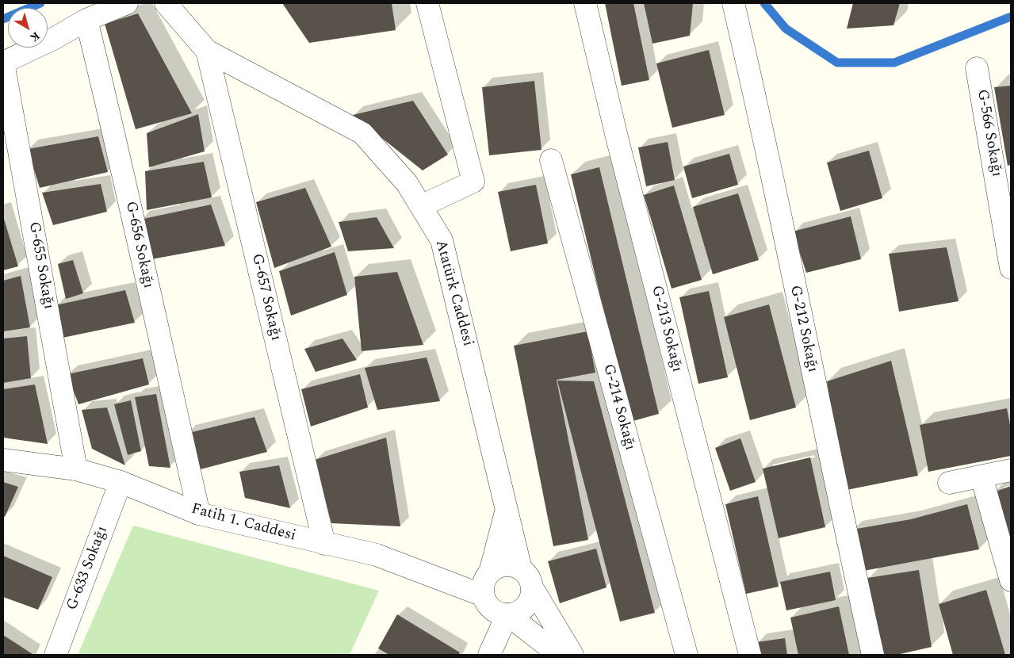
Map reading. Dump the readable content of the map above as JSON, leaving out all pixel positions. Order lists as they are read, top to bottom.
{
  "streets": {
    "street": [
      "G-566 Sokağı",
      "G-656 Sokağı",
      "G-655 Sokağı",
      "Atatürk Caddesi",
      "G-657 Sokağı",
      "G-213 Sokağı",
      "G-212 Sokağı",
      "G-214 Sokağı",
      "Fatih 1. Caddesi",
      "G-633 Sokağı"
    ]
  },
  "crossings": [
    ["G-656 Sokağı", "G-655 Sokağı"],
    ["G-656 Sokağı", "Fatih 1. Caddesi"],
    ["G-655 Sokağı", "Fatih 1. Caddesi"],
    ["Atatürk Caddesi", "G-657 Sokağı"],
    ["Atatürk Caddesi", "Fatih 1. Caddesi"],
    ["G-657 Sokağı", "Fatih 1. Caddesi"],
    ["Fatih 1. Caddesi", "G-633 Sokağı"]
  ],
  "north": "bottom right"
}
